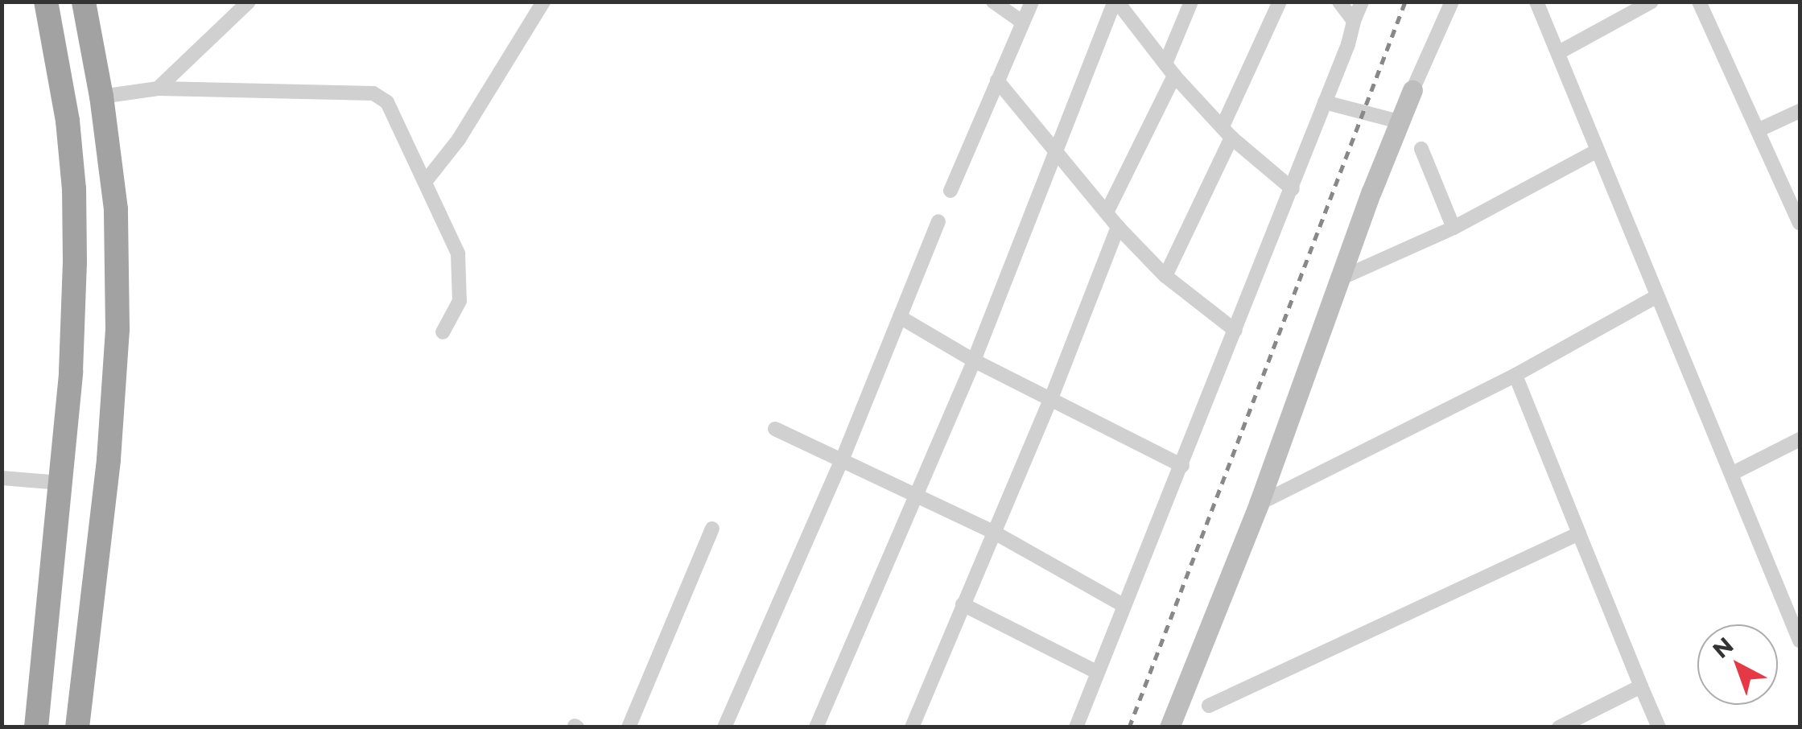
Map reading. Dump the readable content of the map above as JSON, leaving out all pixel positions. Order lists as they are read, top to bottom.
{
  "north": "top left"
}
